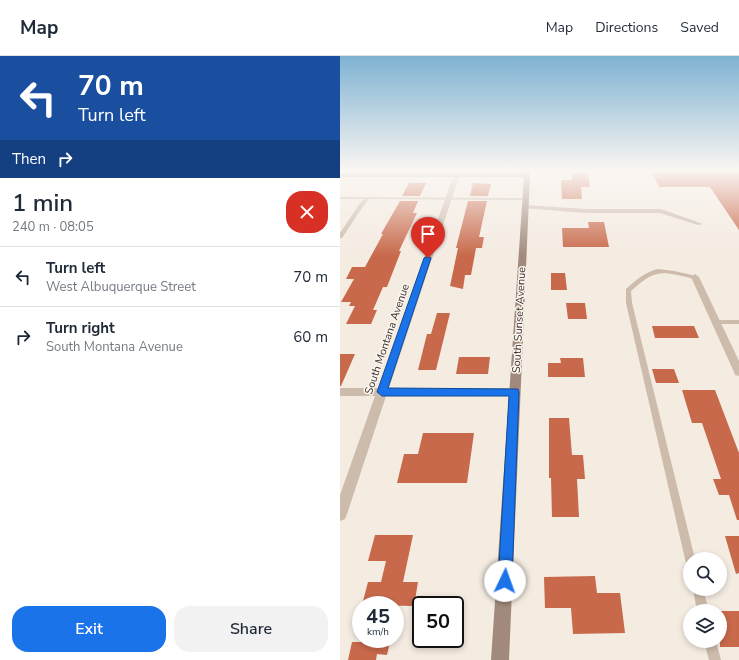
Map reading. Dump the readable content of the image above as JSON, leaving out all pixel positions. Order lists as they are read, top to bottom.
{
  "streets": {
    "main road": ["South Sunset Avenue"],
    "street": ["South Montana Avenue"]
  },
  "page": {
    "header": "Map",
    "nav": ["Map", "Directions", "Saved"],
    "turn": ["70 m", "Turn left"],
    "then": "Then",
    "heading": ["1 min", "240 m · 08:05"],
    "list": [
      {
        "name": "Turn left",
        "note": "West Albuquerque Street",
        "value": "70 m"
      },
      {
        "name": "Turn right",
        "note": "South Montana Avenue",
        "value": "60 m"
      }
    ],
    "speed": "45 km/h",
    "limit": "50",
    "buttons": ["Exit", "Share"]
  }
}
